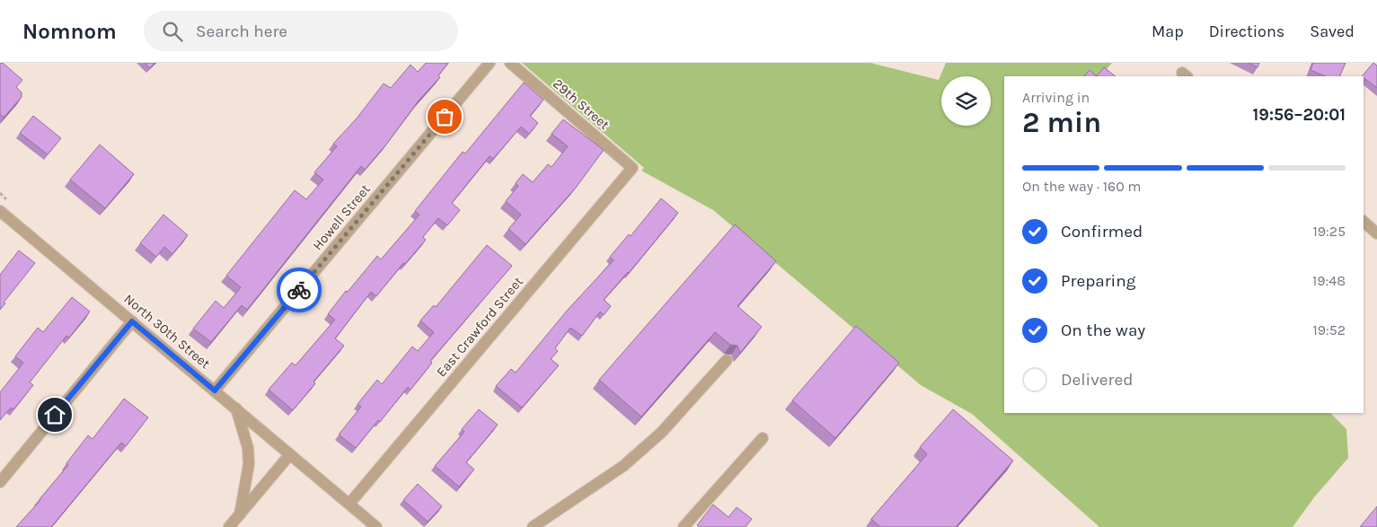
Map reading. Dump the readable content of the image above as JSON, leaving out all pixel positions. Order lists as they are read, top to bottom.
{
  "streets": {
    "street": [
      "29th Street",
      "Howell Street",
      "East Crawford Street",
      "North 30th Street"
    ]
  },
  "crossings": [
    ["29th Street", "East Crawford Street"],
    ["Howell Street", "North 30th Street"],
    ["East Crawford Street", "North 30th Street"]
  ],
  "page": {
    "header": "Nomnom",
    "search": "Search here",
    "nav": ["Map", "Directions", "Saved"],
    "heading": ["2 min", "Arriving in", "19:56–20:01"],
    "bar": "On the way · 160 m",
    "list": [
      ["Confirmed", "19:25"],
      ["Preparing", "19:48"],
      ["On the way", "19:52"],
      "Delivered"
    ]
  }
}
